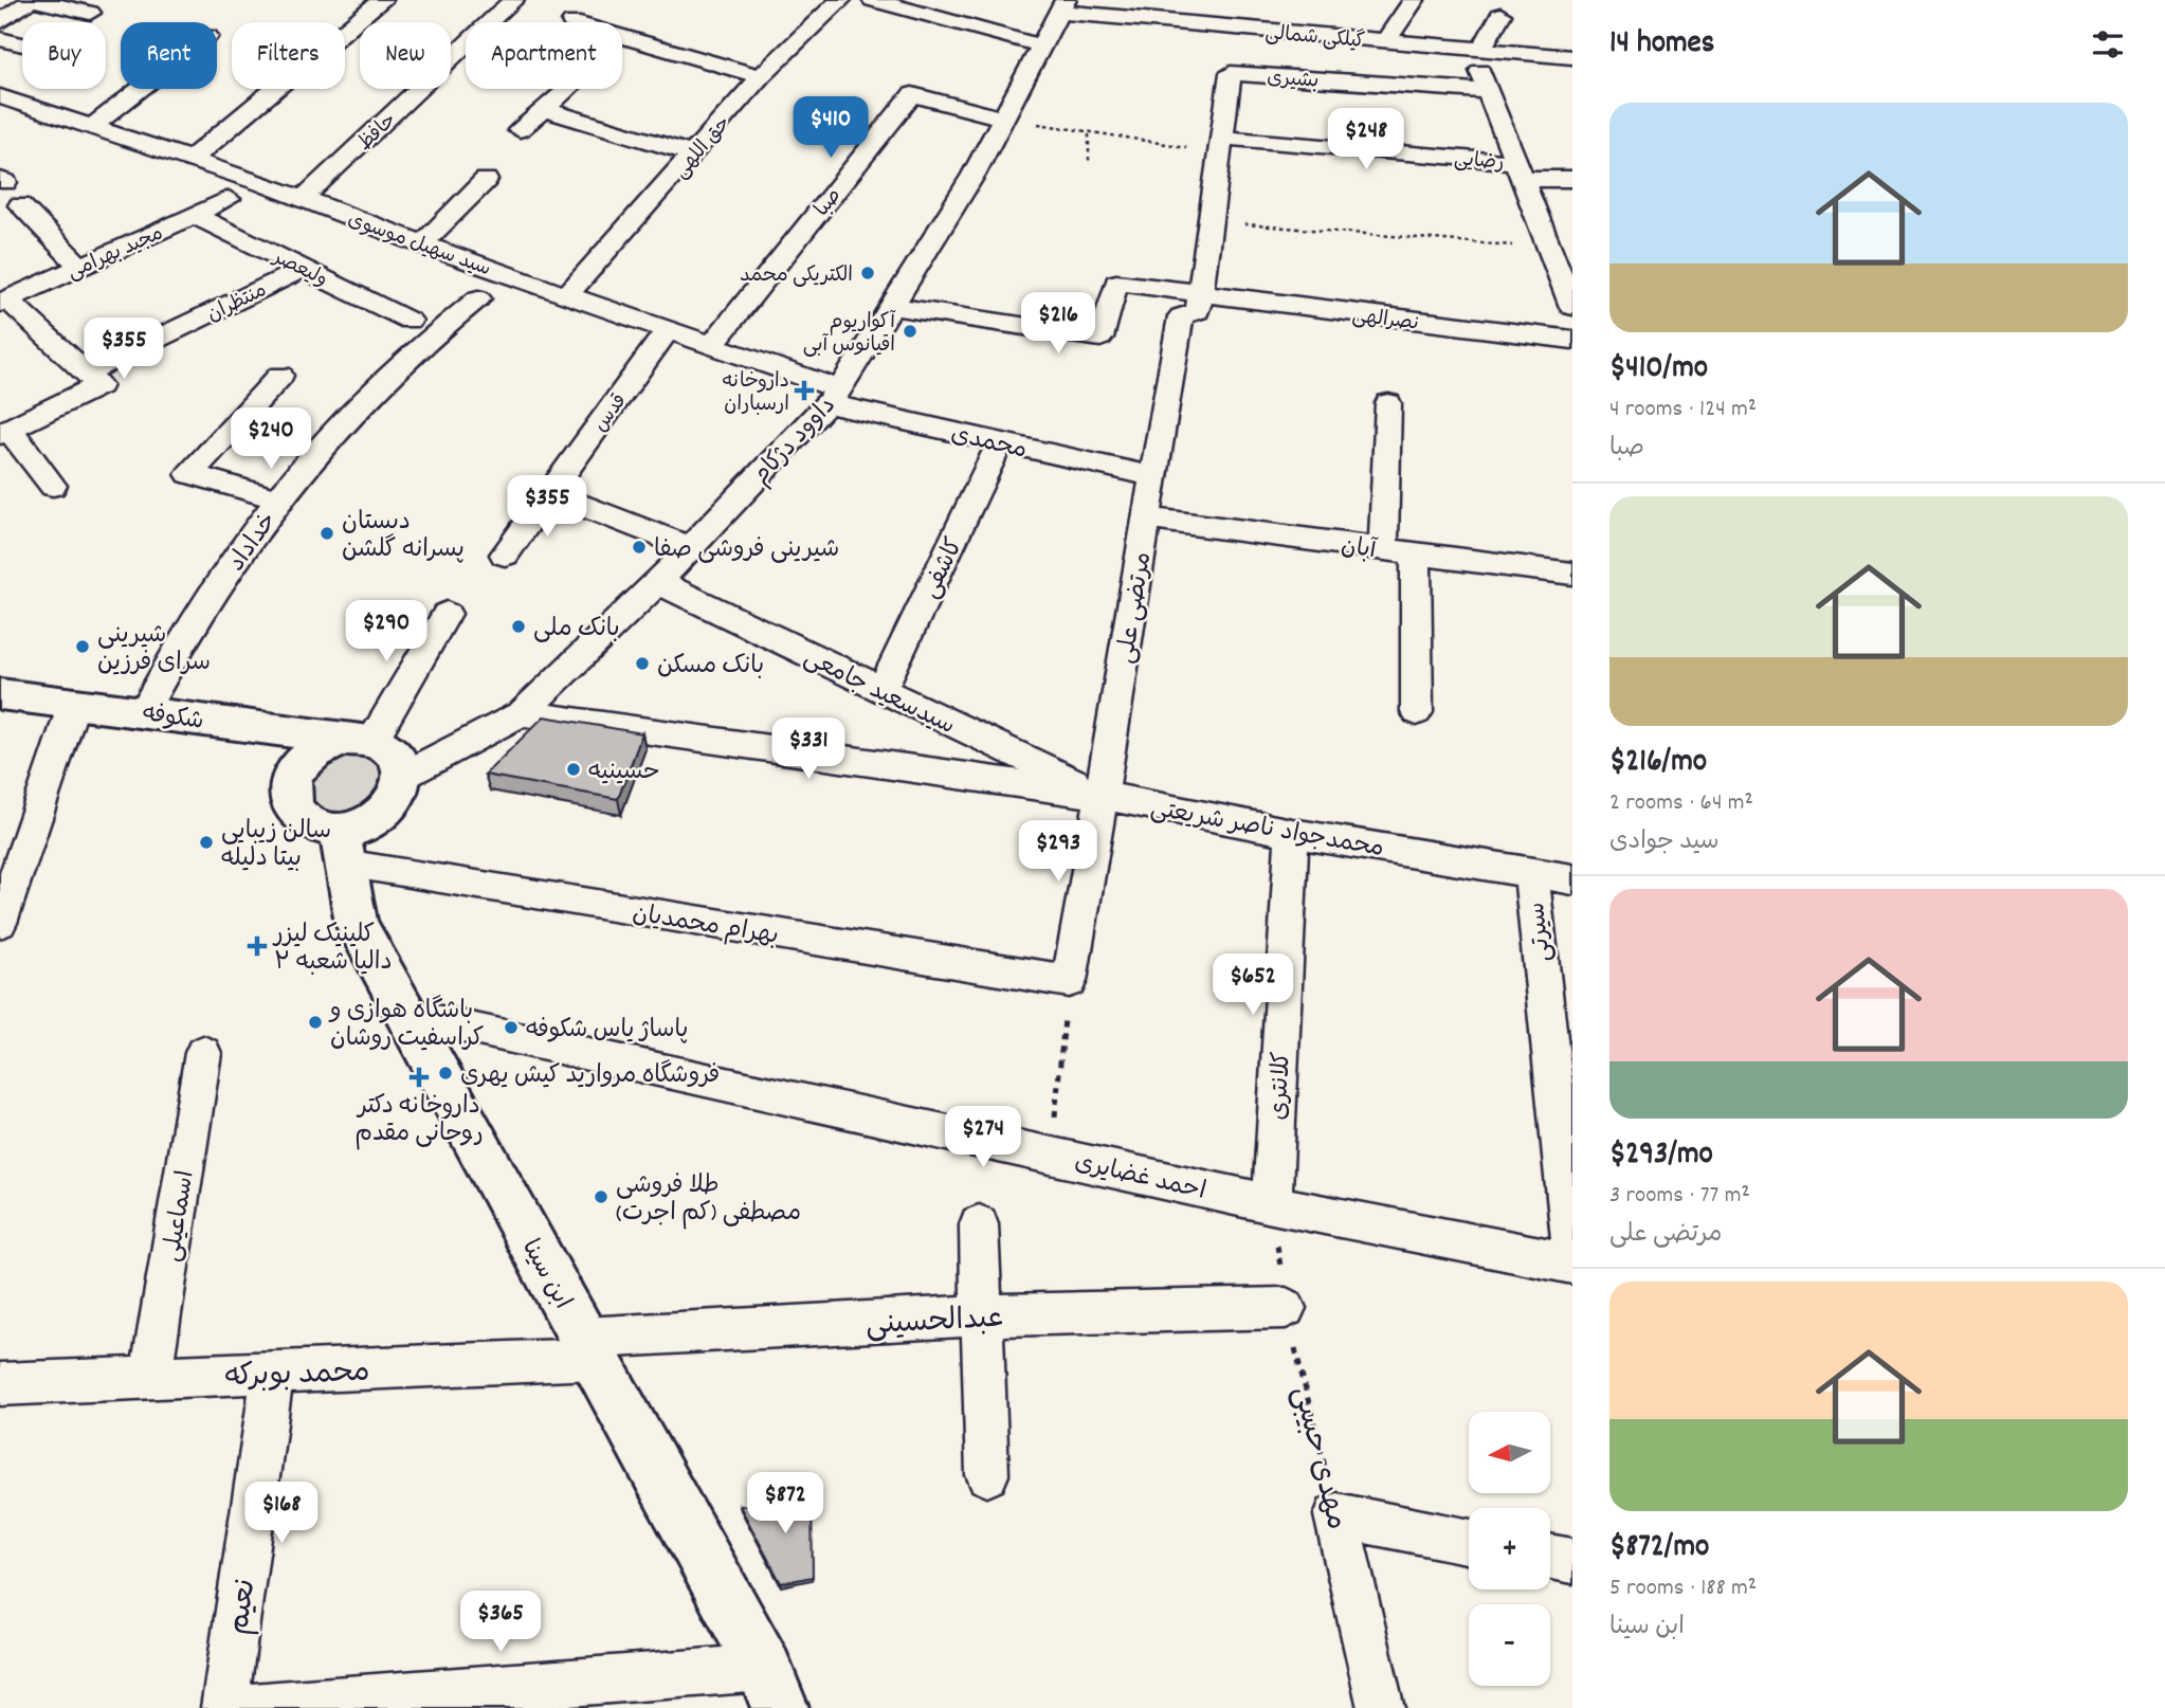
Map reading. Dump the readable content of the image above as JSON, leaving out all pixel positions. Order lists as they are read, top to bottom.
{
  "streets": {
    "main road": ["شکوفه", "ابن سینا"],
    "street": [
      "گيلکی شمالی",
      "بشیری",
      "حافظ",
      "حق اللهی",
      "رضایی",
      "صبا",
      "سید سهیل موسوی",
      "مجید بهرامی",
      "ولیعصر",
      "منتظران",
      "نصرالهی",
      "قدس",
      "داوود دژکام",
      "محمدی",
      "خداداد",
      "آبان",
      "کاشفی",
      "مرتضی علی",
      "سیدسعید جامعی",
      "محمدجواد ناصر شریعتی",
      "بهرام محمدیان",
      "سیرتی",
      "کلانتری",
      "احمد غضایری",
      "اسماعیلی",
      "عبدالحسینی",
      "محمد بوبرکه",
      "مهدی حبیبی",
      "نعیم"
    ]
  },
  "crossings": [
    ["گيلکی شمالی", "داوود دژکام"],
    ["بشیری", "رضایی"],
    ["حافظ", "سید سهیل موسوی"],
    ["حق اللهی", "سید سهیل موسوی"],
    ["صبا", "سید سهیل موسوی"],
    ["صبا", "داوود دژکام"],
    ["سید سهیل موسوی", "قدس"],
    ["سید سهیل موسوی", "داوود دژکام"],
    ["سید سهیل موسوی", "محمدی"],
    ["مجید بهرامی", "ولیعصر"],
    ["ولیعصر", "منتظران"],
    ["نصرالهی", "داوود دژکام"],
    ["نصرالهی", "مرتضی علی"],
    ["داوود دژکام", "محمدی"],
    ["داوود دژکام", "سیدسعید جامعی"],
    ["داوود دژکام", "شکوفه"],
    ["داوود دژکام", "محمدجواد ناصر شریعتی"],
    ["داوود دژکام", "بهرام محمدیان"],
    ["داوود دژکام", "ابن سینا"],
    ["محمدی", "کاشفی"],
    ["محمدی", "مرتضی علی"],
    ["خداداد", "شکوفه"],
    ["آبان", "مرتضی علی"],
    ["کاشفی", "سیدسعید جامعی"],
    ["مرتضی علی", "سیدسعید جامعی"],
    ["مرتضی علی", "محمدجواد ناصر شریعتی"],
    ["مرتضی علی", "بهرام محمدیان"],
    ["سیدسعید جامعی", "محمدجواد ناصر شریعتی"],
    ["شکوفه", "بهرام محمدیان"],
    ["شکوفه", "ابن سینا"],
    ["محمدجواد ناصر شریعتی", "سیرتی"],
    ["محمدجواد ناصر شریعتی", "کلانتری"],
    ["بهرام محمدیان", "ابن سینا"],
    ["کلانتری", "احمد غضایری"],
    ["کلانتری", "مهدی حبیبی"],
    ["احمد غضایری", "ابن سینا"],
    ["احمد غضایری", "مهدی حبیبی"],
    ["اسماعیلی", "محمد بوبرکه"],
    ["ابن سینا", "عبدالحسینی"],
    ["ابن سینا", "محمد بوبرکه"],
    ["عبدالحسینی", "محمد بوبرکه"],
    ["عبدالحسینی", "مهدی حبیبی"],
    ["محمد بوبرکه", "نعیم"]
  ],
  "places": {
    "other": [
      "الکتریکی محمد",
      "آکواریوم اقیانوس آبی",
      "دبستان پسرانه گلشن",
      "شیرینی فروشی صفا",
      "بانک ملی",
      "شیرینی سرای فرزین",
      "بانک مسکن",
      "حسینیه",
      "سالن زیبایی بیتا دلیله",
      "باشگاه هوازی و کراسفیت روشان",
      "پاساژ یاس شکوفه",
      "فروشگاه مروارید کیش یهری",
      "طلا فروشی مصطفی (کم اجرت)"
    ],
    "health": ["داروخانه ارسباران", "کلینیک لیزر دالیا شعبه ۲", "داروخانه دکتر روحانی مقدم"]
  },
  "north": "left",
  "page": {
    "heading": "14 homes",
    "chip": [
      "Buy",
      "Rent",
      "Filters",
      "New",
      "Apartment"
    ],
    "list": [
      {
        "name": "$410/mo",
        "note": "4 rooms · 124 m² · صبا"
      },
      {
        "name": "$216/mo",
        "note": "2 rooms · 64 m² · سید جوادی"
      },
      {
        "name": "$293/mo",
        "note": "3 rooms · 77 m² · مرتضی علی"
      },
      {
        "name": "$872/mo",
        "note": "5 rooms · 188 m² · ابن سینا"
      }
    ],
    "price": [
      "$410",
      "$248",
      "$216",
      "$355",
      "$240",
      "$355",
      "$290",
      "$331",
      "$293",
      "$652",
      "$274",
      "$872",
      "$168",
      "$365"
    ],
    "map_buttons": ["+", "−"]
  }
}
